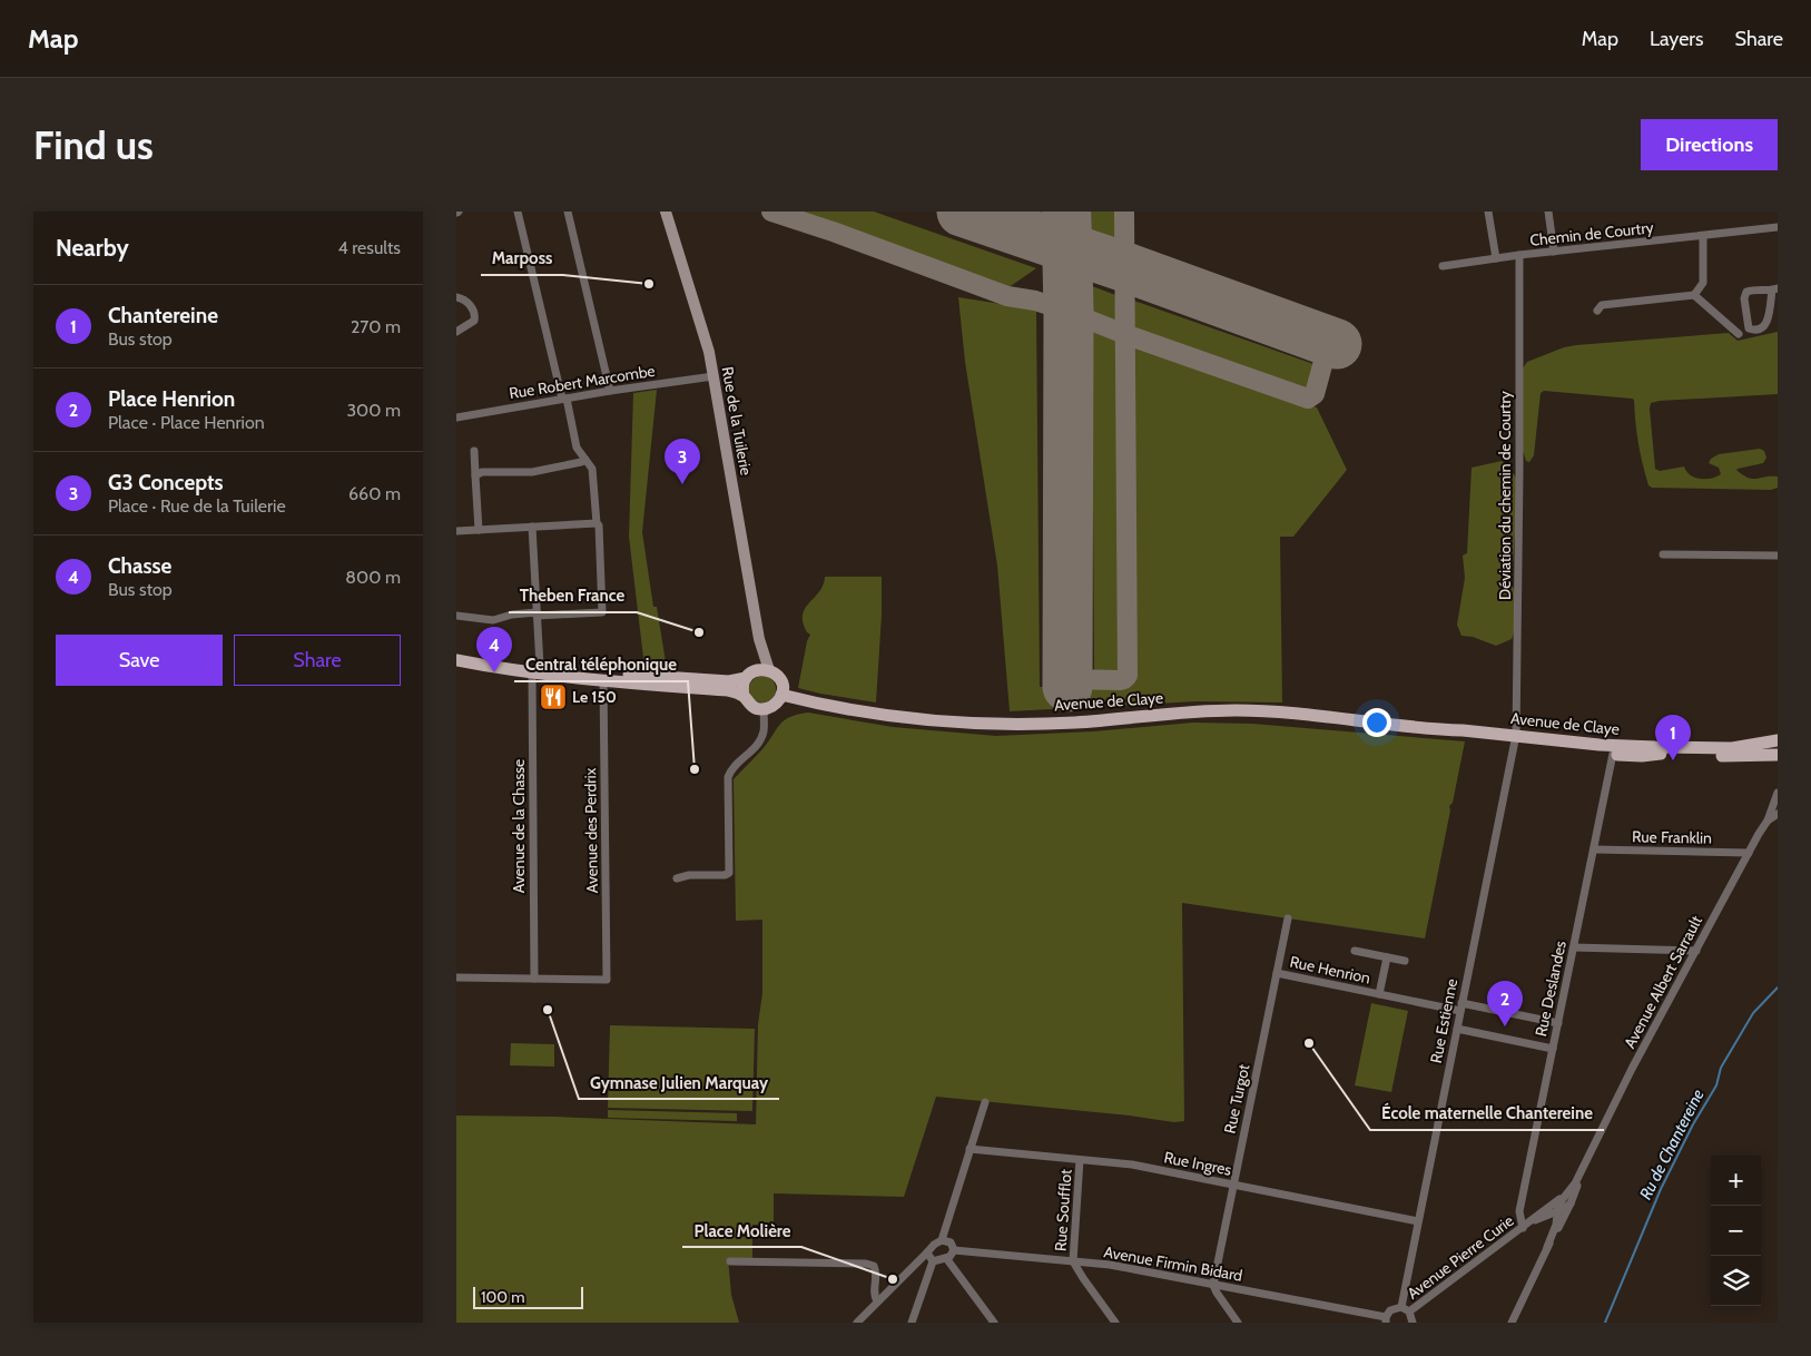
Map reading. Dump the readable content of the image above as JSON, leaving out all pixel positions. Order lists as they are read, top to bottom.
{
  "streets": {
    "main road": ["Avenue de Claye"],
    "street": [
      "Chemin de Courtry",
      "Rue Robert Marcombe",
      "Rue de la Tuilerie",
      "Déviation du chemin de Courtry",
      "Avenue de la Chasse",
      "Avenue des Perdrix",
      "Rue Franklin",
      "Rue Henrion",
      "Avenue Albert Sarrault",
      "Rue Deslandes",
      "Rue Estienne",
      "Rue Turgot",
      "Rue Ingres",
      "Rue Soufflot",
      "Avenue Pierre Curie",
      "Avenue Firmin Bidard"
    ]
  },
  "crossings": [
    ["Chemin de Courtry", "Déviation du chemin de Courtry"],
    ["Rue Robert Marcombe", "Rue de la Tuilerie"],
    ["Rue de la Tuilerie", "Avenue de Claye"],
    ["Déviation du chemin de Courtry", "Avenue de Claye"],
    ["Déviation du chemin de Courtry", "Rue Estienne"],
    ["Avenue de Claye", "Rue Deslandes"],
    ["Avenue de Claye", "Rue Estienne"],
    ["Avenue de la Chasse", "Avenue des Perdrix"],
    ["Rue Franklin", "Avenue Albert Sarrault"],
    ["Rue Franklin", "Rue Deslandes"],
    ["Rue Henrion", "Rue Deslandes"],
    ["Rue Henrion", "Rue Estienne"],
    ["Rue Henrion", "Rue Turgot"],
    ["Avenue Albert Sarrault", "Avenue Pierre Curie"],
    ["Rue Deslandes", "Avenue Pierre Curie"],
    ["Rue Estienne", "Rue Ingres"],
    ["Rue Turgot", "Rue Ingres"],
    ["Rue Turgot", "Avenue Firmin Bidard"],
    ["Rue Ingres", "Rue Soufflot"],
    ["Rue Soufflot", "Avenue Firmin Bidard"]
  ],
  "water": ["Ru de Chantereine"],
  "places": {
    "other": [
      "Marposs",
      "Theben France",
      "Central téléphonique",
      "Gymnase Julien Marquay",
      "École maternelle Chantereine",
      "Place Molière"
    ],
    "restaurant": ["Le 150"]
  },
  "scale_bar": "100 m",
  "page": {
    "header": "Map",
    "nav": ["Map", "Layers", "Share"],
    "buttons": [
      "Directions",
      ["Save", "Share"]
    ],
    "title": "Find us",
    "heading": ["Nearby", "4 results"],
    "list": [
      {
        "mark": "1",
        "name": "Chantereine",
        "note": "Bus stop",
        "value": "270 m"
      },
      {
        "mark": "2",
        "name": "Place Henrion",
        "note": "Place · Place Henrion",
        "value": "300 m"
      },
      {
        "mark": "3",
        "name": "G3 Concepts",
        "note": "Place · Rue de la Tuilerie",
        "value": "660 m"
      },
      {
        "mark": "4",
        "name": "Chasse",
        "note": "Bus stop",
        "value": "800 m"
      }
    ],
    "pins": [
      "3",
      "4",
      "1",
      "2"
    ],
    "map_buttons": ["+", "−"],
    "scale": "100 m"
  }
}
